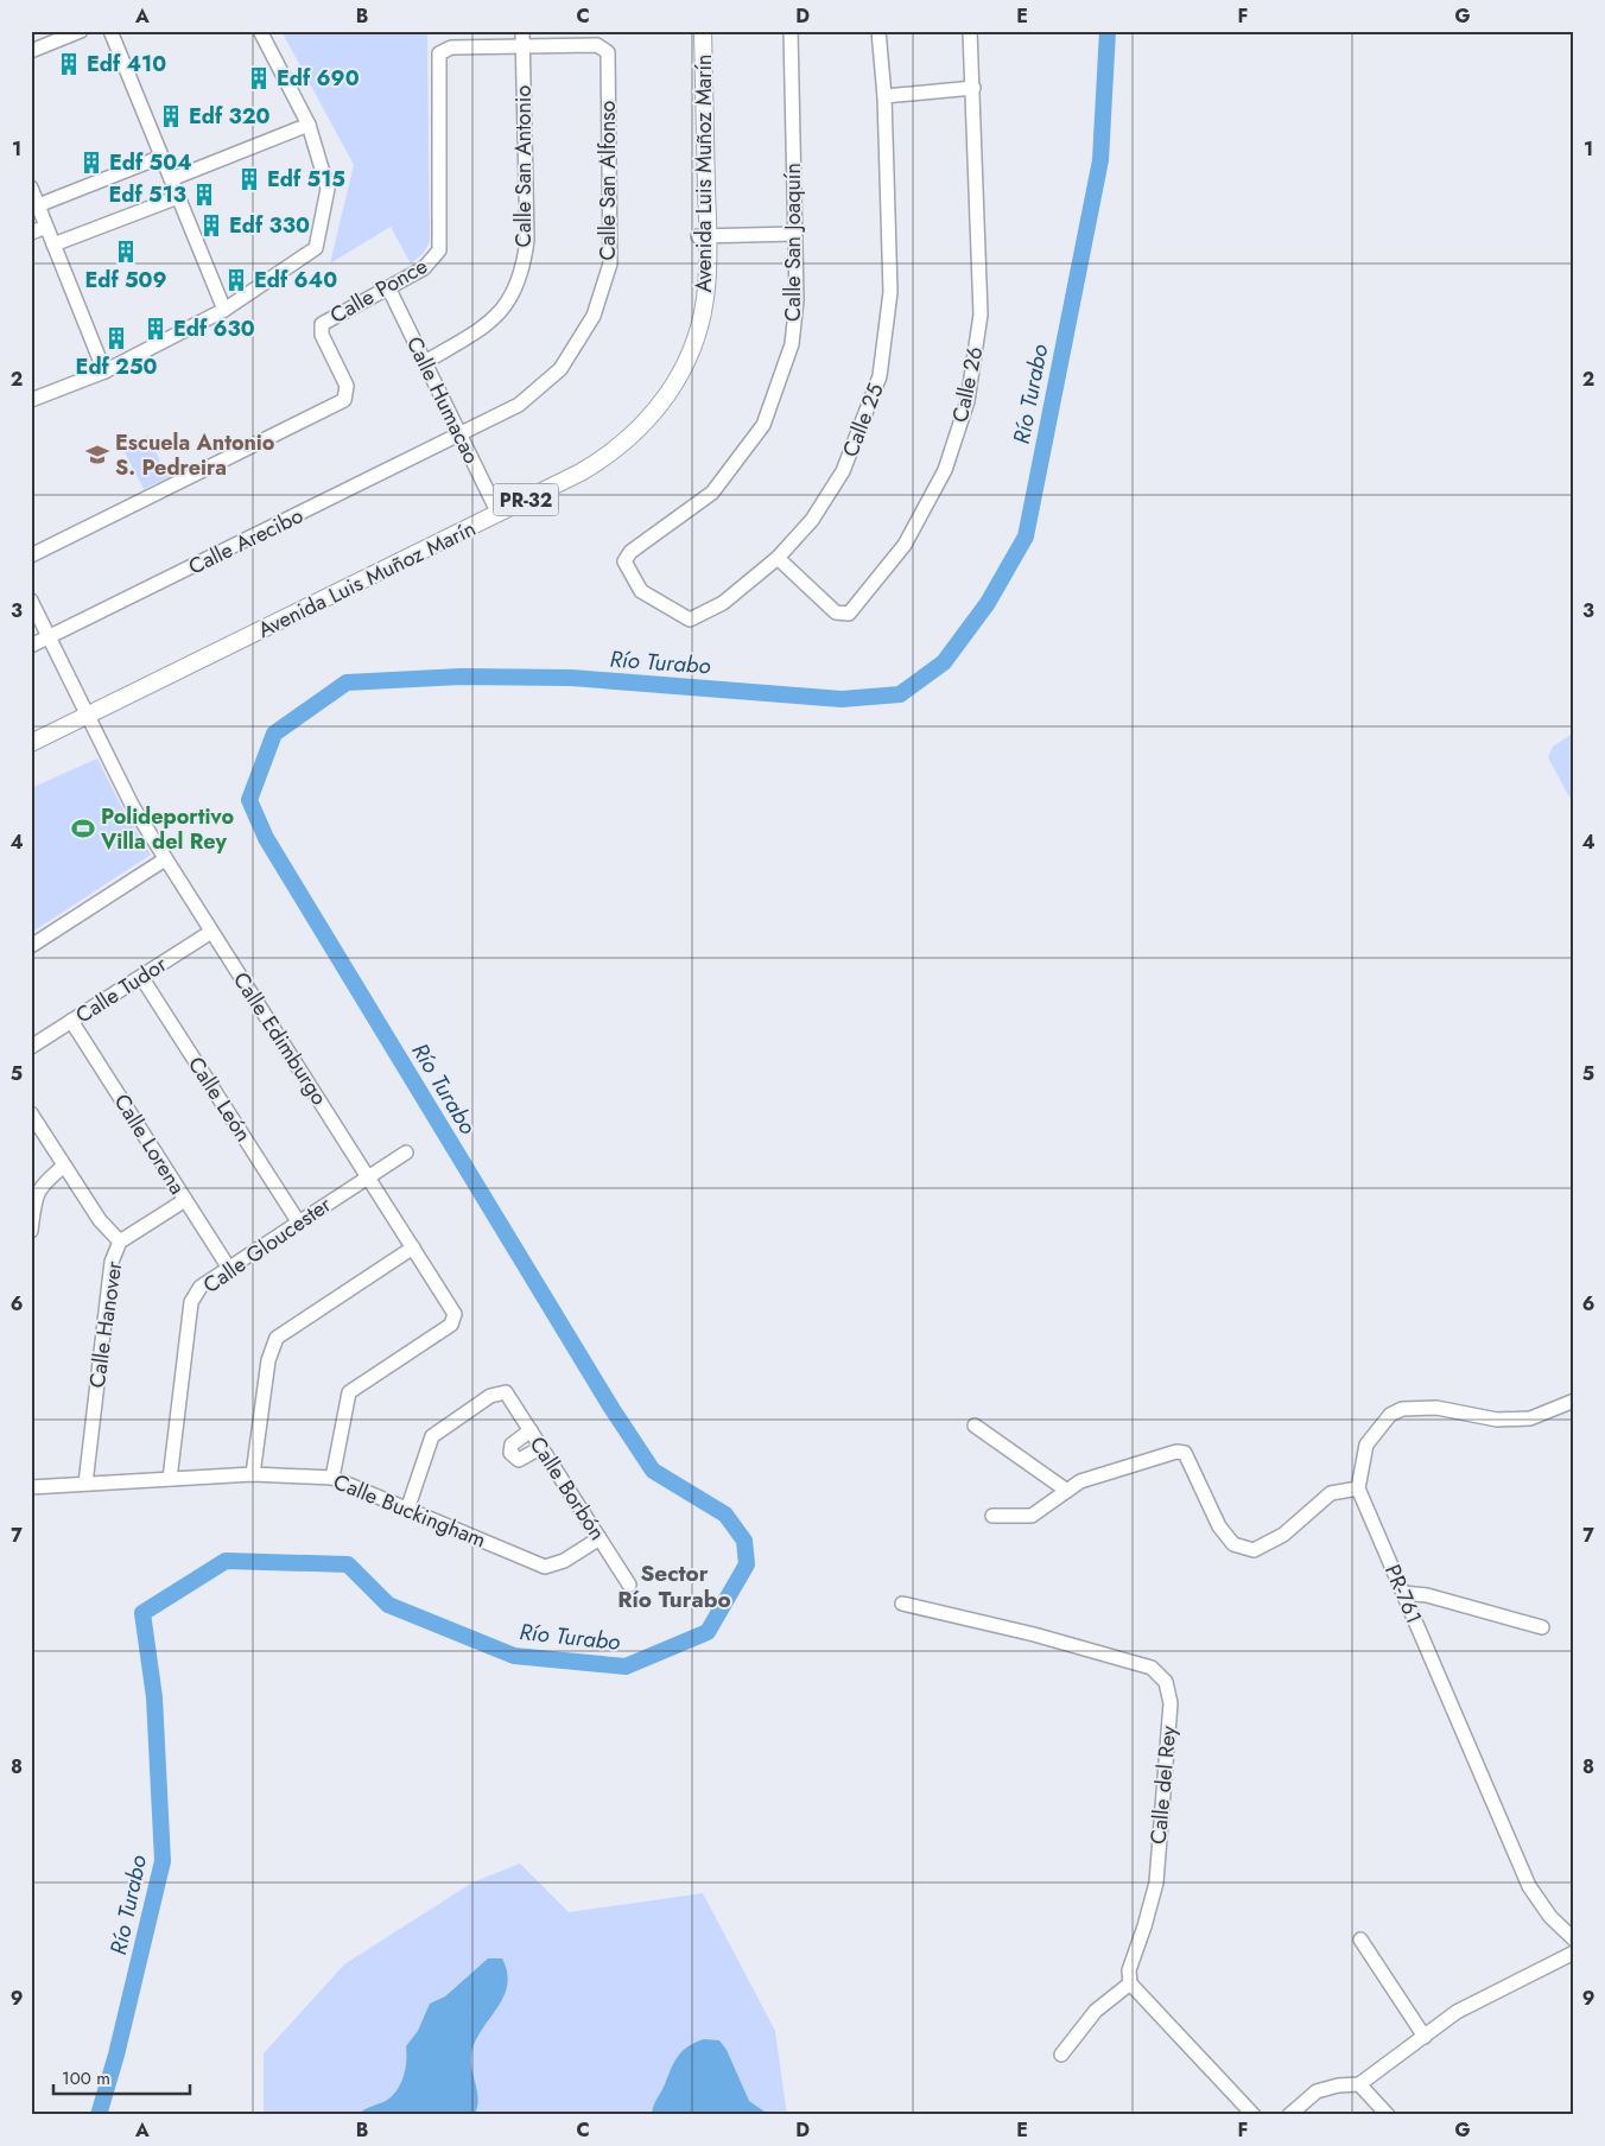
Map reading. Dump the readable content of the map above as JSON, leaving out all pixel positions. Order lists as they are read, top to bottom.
{
  "streets": {
    "main road": ["Avenida Luis Muñoz Marín", "PR-32"],
    "street": [
      "Calle San Antonio",
      "Calle San Alfonso",
      "Calle San Joaquín",
      "Calle Ponce",
      "Calle 26",
      "Calle Humacao",
      "Calle 25",
      "Calle Arecibo",
      "Calle Tudor",
      "Calle Edimburgo",
      "Calle León",
      "Calle Lorena",
      "Calle Gloucester",
      "Calle Hanover",
      "Calle Borbón",
      "Calle Buckingham",
      "PR-761",
      "Calle del Rey"
    ]
  },
  "crossings": [
    ["Calle San Antonio", "Calle San Alfonso"],
    ["Calle San Antonio", "Calle Ponce"],
    ["Calle San Antonio", "Calle Humacao"],
    ["Avenida Luis Muñoz Marín", "Calle Humacao"],
    ["Avenida Luis Muñoz Marín", "Calle Edimburgo"],
    ["Calle San Alfonso", "Calle Ponce"],
    ["Calle San Alfonso", "Calle Humacao"],
    ["Calle San Alfonso", "Calle Arecibo"],
    ["Calle San Joaquín", "Calle 25"],
    ["Calle Ponce", "Calle Humacao"],
    ["Calle 26", "Calle 25"],
    ["Calle Humacao", "Calle Arecibo"],
    ["Calle Arecibo", "Calle Edimburgo"],
    ["Calle Tudor", "Calle Edimburgo"],
    ["Calle Tudor", "Calle León"],
    ["Calle Tudor", "Calle Lorena"],
    ["Calle Edimburgo", "Calle Gloucester"],
    ["Calle Edimburgo", "Calle Buckingham"],
    ["Calle León", "Calle Gloucester"],
    ["Calle Lorena", "Calle Gloucester"],
    ["Calle Lorena", "Calle Hanover"],
    ["Calle Gloucester", "Calle Buckingham"],
    ["Calle Hanover", "Calle Buckingham"],
    ["Calle Borbón", "Calle Buckingham"]
  ],
  "districts": ["Sector Río Turabo"],
  "water": ["Río Turabo"],
  "places": {
    "building": [
      "Edf 410",
      "Edf 690",
      "Edf 320",
      "Edf 504",
      "Edf 515",
      "Edf 513",
      "Edf 330",
      "Edf 509",
      "Edf 640",
      "Edf 630",
      "Edf 250"
    ],
    "school or university": ["Escuela Antonio S. Pedreira"],
    "sports": ["Polideportivo Villa del Rey"]
  },
  "scale_bar": "100 m",
  "grid": {
    "columns": [
      "A",
      "B",
      "C",
      "D",
      "E",
      "F",
      "G"
    ],
    "rows": [
      "1",
      "2",
      "3",
      "4",
      "5",
      "6",
      "7",
      "8",
      "9"
    ]
  }
}
